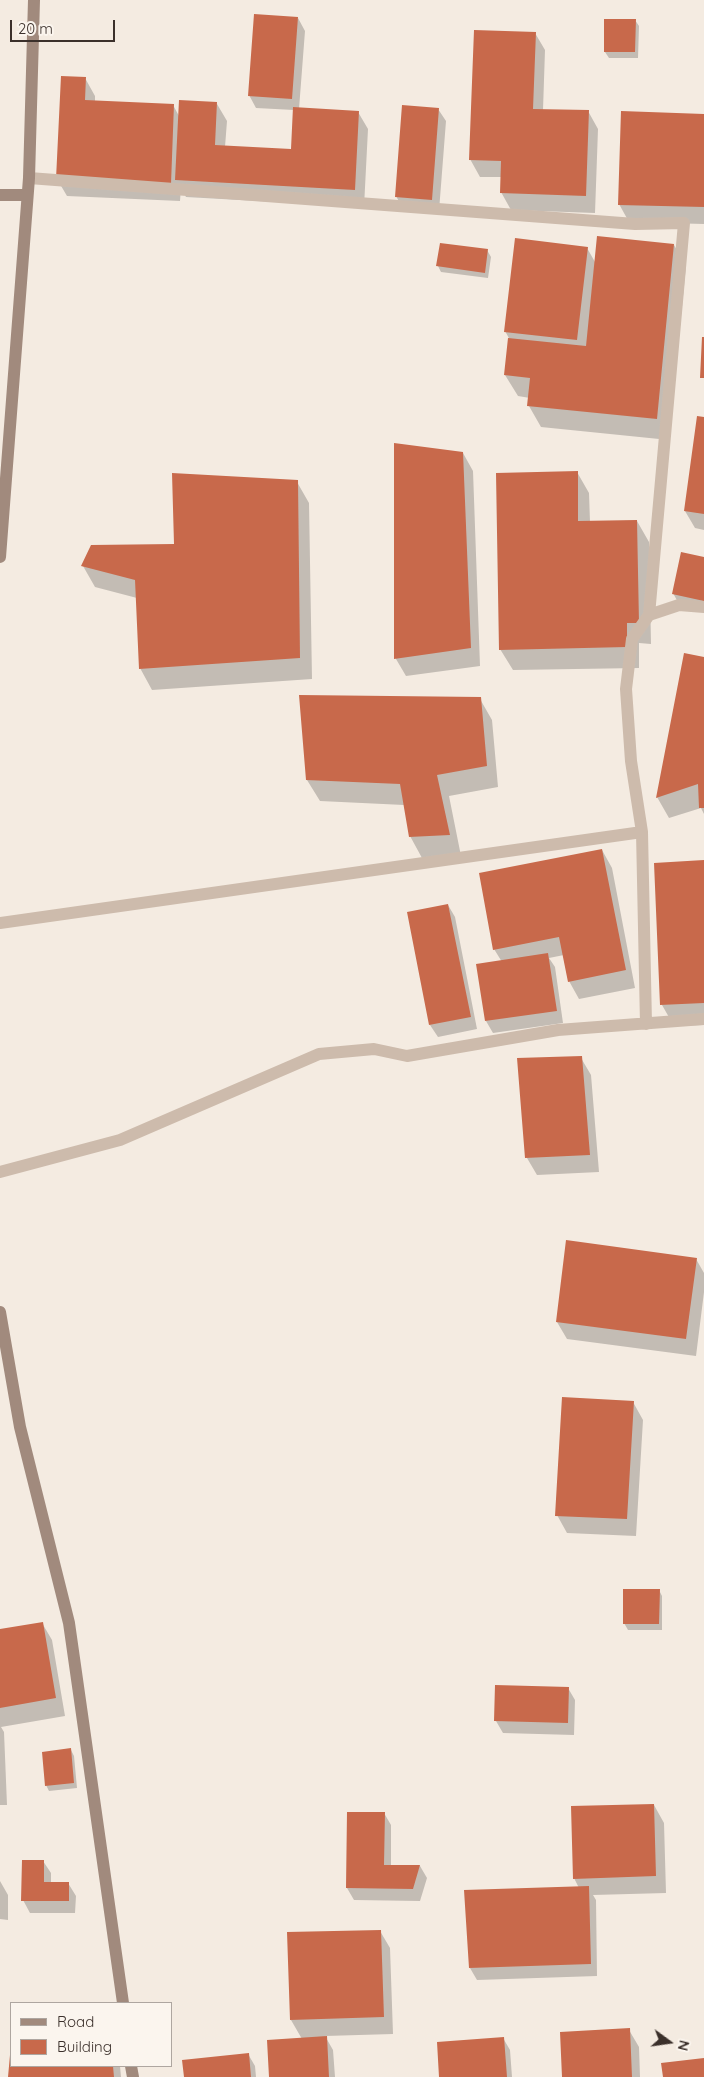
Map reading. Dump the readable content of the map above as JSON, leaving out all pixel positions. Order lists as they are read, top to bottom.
{
  "legend": ["Road", "Building"],
  "scale_bar": "20 m",
  "north": "right"
}
